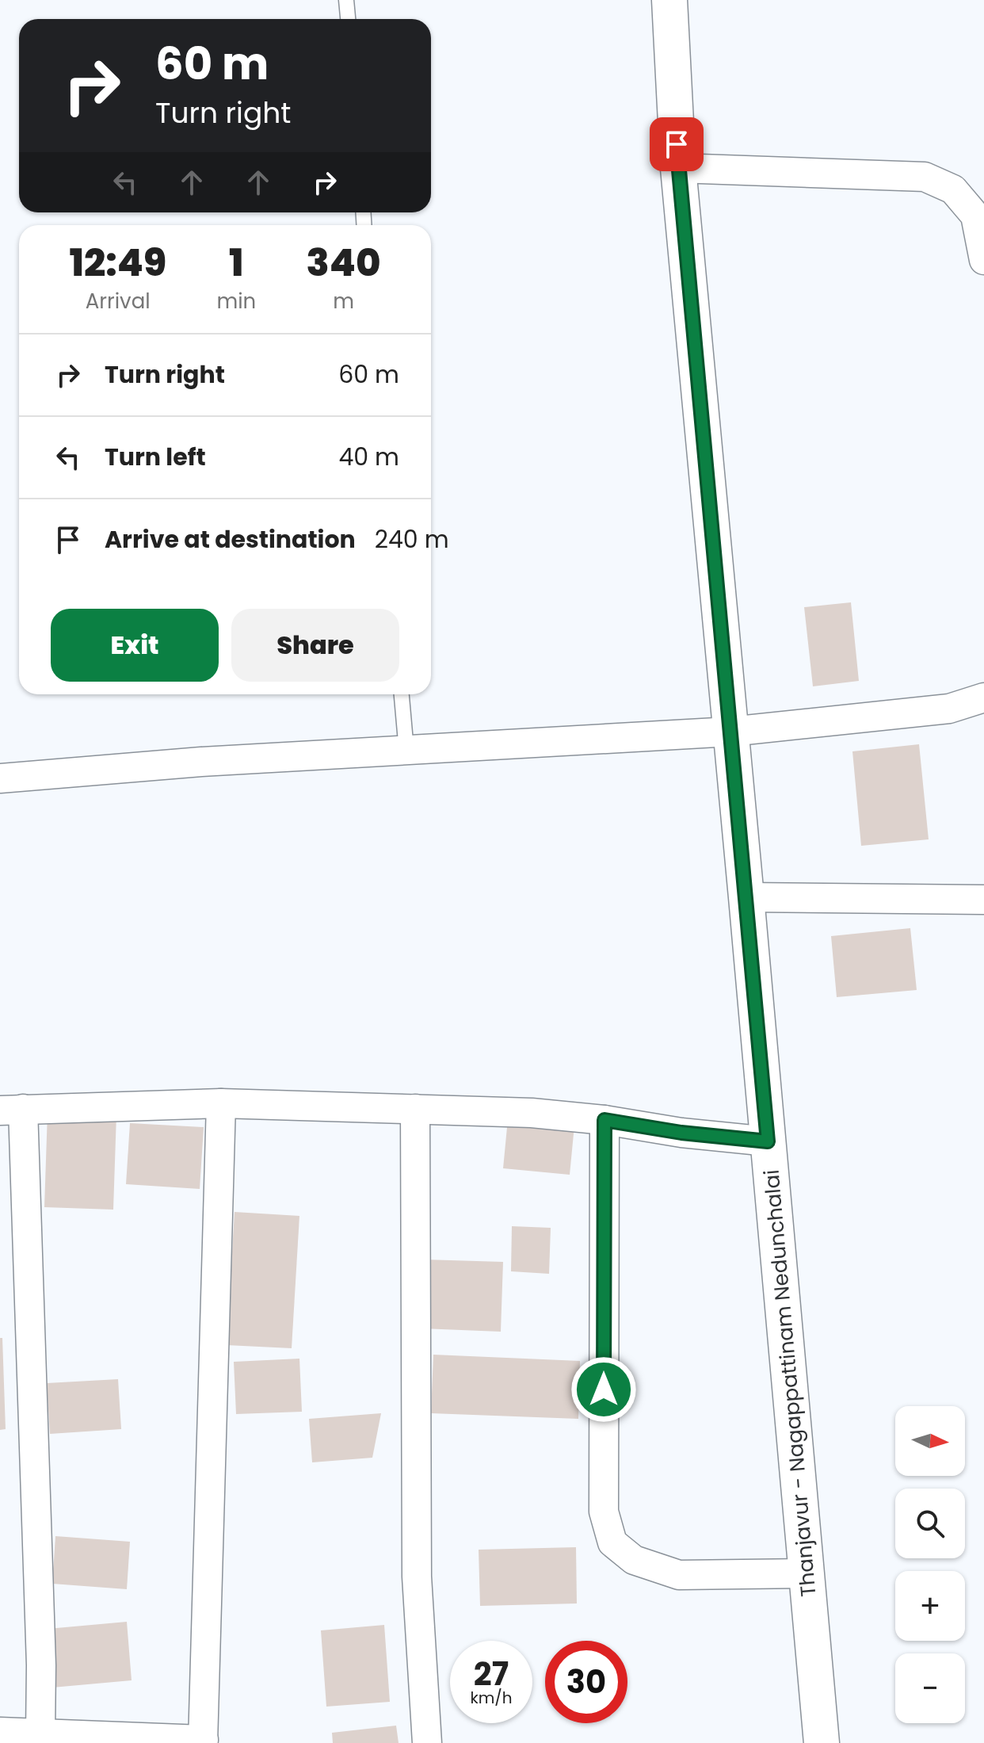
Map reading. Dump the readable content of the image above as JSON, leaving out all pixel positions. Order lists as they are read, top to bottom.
{
  "streets": {
    "highway": ["Thanjavur - Nagappattinam Nedunchalai"]
  },
  "north": "right",
  "page": {
    "turn": ["60 m", "Turn right"],
    "eta": [
      "12:49",
      "Arrival",
      "1",
      "min",
      "340",
      "m"
    ],
    "list": [
      {
        "name": "Turn right",
        "value": "60 m"
      },
      {
        "name": "Turn left",
        "value": "40 m"
      },
      {
        "name": "Arrive at destination",
        "value": "240 m"
      }
    ],
    "buttons": ["Exit", "Share"],
    "map_buttons": ["+", "−"],
    "speed": "27 km/h",
    "limit": "30"
  }
}
